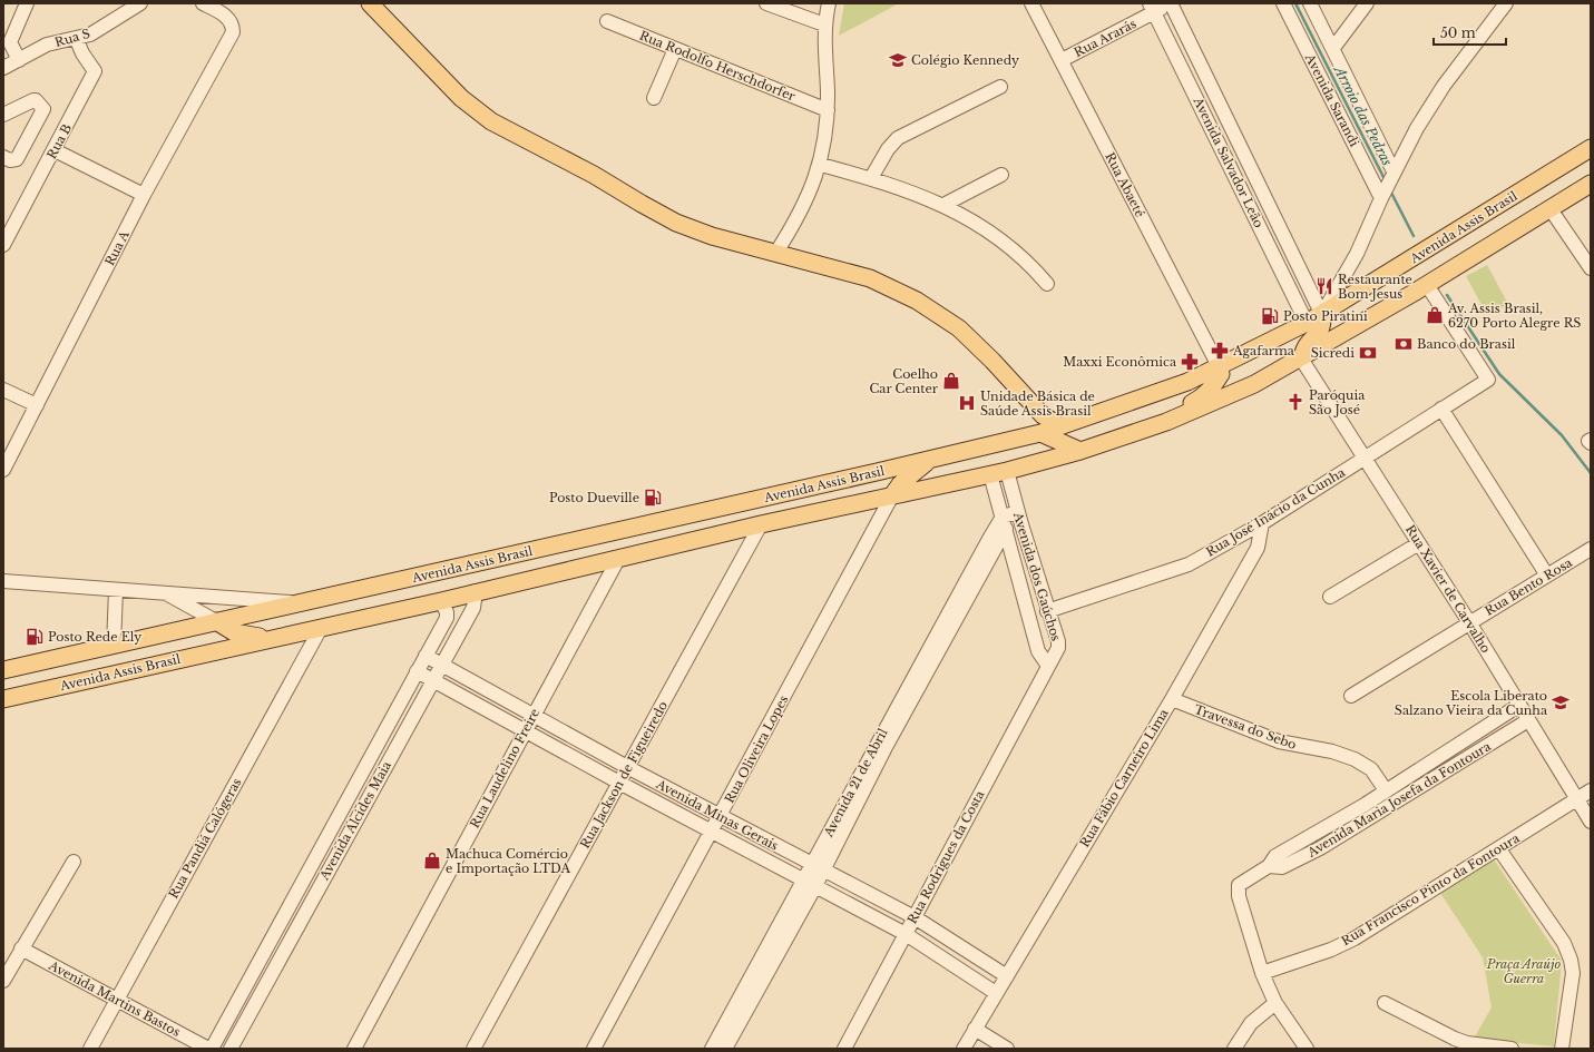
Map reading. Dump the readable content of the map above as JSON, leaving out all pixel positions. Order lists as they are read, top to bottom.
{
  "streets": {
    "main road": ["Avenida Assis Brasil"],
    "street": [
      "Rua S",
      "Rua Ararás",
      "Rua Rodolfo Herschdorfer",
      "Avenida Sarandi",
      "Rua B",
      "Avenida Salvador Leão",
      "Rua Abaeté",
      "Rua A",
      "Rua José Inácio da Cunha",
      "Avenida dos Gaúchos",
      "Rua Bento Rosa",
      "Rua Xavier de Carvalho",
      "Travessa do Sebo",
      "Rua Oliveira Lopes",
      "Rua Laudelino Freire",
      "Rua Jackson de Figueiredo",
      "Rua Fábio Carneiro Lima",
      "Avenida 21 de Abril",
      "Avenida Maria Josefa da Fontoura",
      "Avenida Minas Gerais",
      "Avenida Alcides Maia",
      "Rua Pandiá Calógeras",
      "Rua Rodrigues da Costa",
      "Rua Francisco Pinto da Fontoura",
      "Avenida Martins Bastos"
    ]
  },
  "crossings": [
    ["Rua S", "Rua B"],
    ["Rua Ararás", "Avenida Salvador Leão"],
    ["Rua Ararás", "Rua Abaeté"],
    ["Avenida Salvador Leão", "Avenida Assis Brasil"],
    ["Rua Abaeté", "Avenida Assis Brasil"],
    ["Avenida Assis Brasil", "Rua José Inácio da Cunha"],
    ["Avenida Assis Brasil", "Avenida dos Gaúchos"],
    ["Avenida Assis Brasil", "Rua Xavier de Carvalho"],
    ["Avenida Assis Brasil", "Rua Oliveira Lopes"],
    ["Avenida Assis Brasil", "Rua Laudelino Freire"],
    ["Avenida Assis Brasil", "Rua Jackson de Figueiredo"],
    ["Avenida Assis Brasil", "Avenida Alcides Maia"],
    ["Avenida Assis Brasil", "Rua Pandiá Calógeras"],
    ["Rua José Inácio da Cunha", "Avenida dos Gaúchos"],
    ["Rua José Inácio da Cunha", "Rua Xavier de Carvalho"],
    ["Rua José Inácio da Cunha", "Rua Fábio Carneiro Lima"],
    ["Avenida dos Gaúchos", "Avenida 21 de Abril"],
    ["Avenida dos Gaúchos", "Rua Rodrigues da Costa"],
    ["Rua Bento Rosa", "Rua Xavier de Carvalho"],
    ["Rua Xavier de Carvalho", "Avenida Maria Josefa da Fontoura"],
    ["Rua Xavier de Carvalho", "Rua Francisco Pinto da Fontoura"],
    ["Travessa do Sebo", "Rua Fábio Carneiro Lima"],
    ["Travessa do Sebo", "Avenida Maria Josefa da Fontoura"],
    ["Rua Oliveira Lopes", "Avenida Minas Gerais"],
    ["Rua Laudelino Freire", "Avenida Minas Gerais"],
    ["Rua Jackson de Figueiredo", "Avenida Minas Gerais"],
    ["Rua Fábio Carneiro Lima", "Avenida Minas Gerais"],
    ["Avenida 21 de Abril", "Avenida Minas Gerais"],
    ["Avenida Maria Josefa da Fontoura", "Rua Francisco Pinto da Fontoura"],
    ["Avenida Minas Gerais", "Avenida Alcides Maia"],
    ["Avenida Minas Gerais", "Rua Rodrigues da Costa"],
    ["Avenida Alcides Maia", "Avenida Martins Bastos"],
    ["Rua Pandiá Calógeras", "Avenida Martins Bastos"]
  ],
  "water": ["Arroio das Pedras"],
  "parks": ["Praça Araújo Guerra"],
  "places": {
    "school or university": ["Colégio Kennedy", "Escola Liberato Salzano Vieira da Cunha"],
    "restaurant": ["Restaurante Bom Jesus"],
    "shop": ["Av. Assis Brasil, 6270 Porto Alegre RS", "Coelho Car Center", "Machuca Comércio e Importação LTDA"],
    "fuel station": ["Posto Piratini", "Posto Dueville", "Posto Rede Ely"],
    "bank": ["Banco do Brasil", "Sicredi"],
    "pharmacy": ["Agafarma", "Maxxi Econômica"],
    "church": ["Paróquia São José"],
    "hospital": ["Unidade Básica de Saúde Assis Brasil"]
  },
  "scale_bar": "50 m"
}
